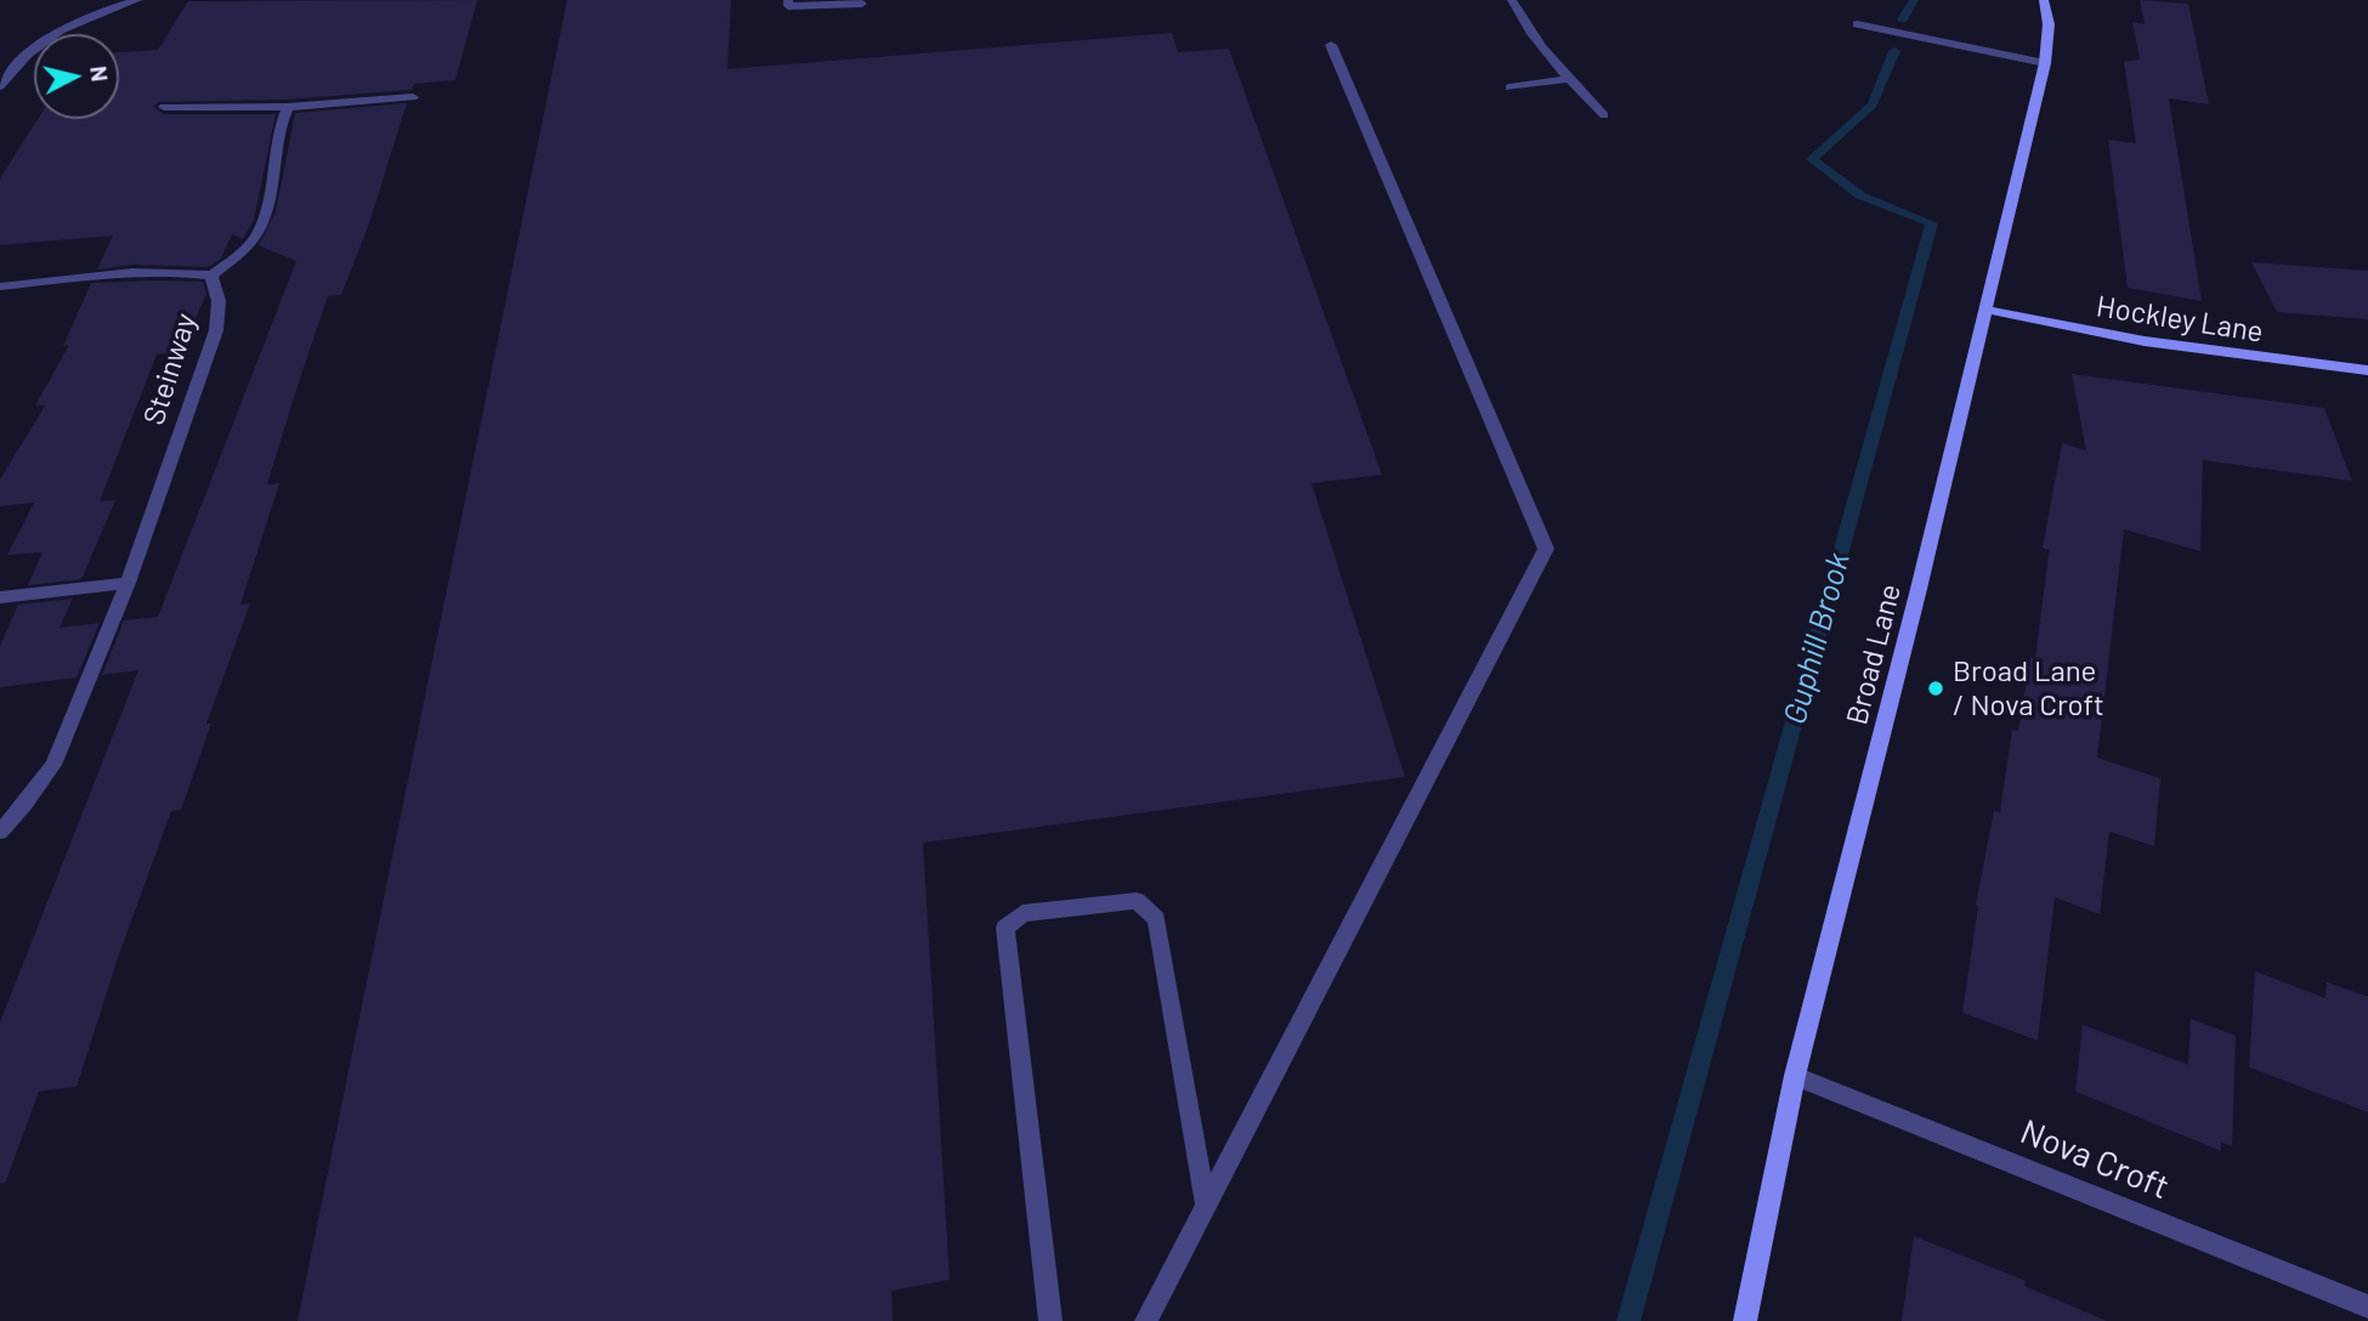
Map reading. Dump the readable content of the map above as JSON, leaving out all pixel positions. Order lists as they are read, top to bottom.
{
  "streets": {
    "street": [
      "Hockley Lane",
      "Steinway",
      "Broad Lane",
      "Nova Croft"
    ]
  },
  "crossings": [
    ["Hockley Lane", "Broad Lane"],
    ["Broad Lane", "Nova Croft"]
  ],
  "water": ["Guphill Brook"],
  "places": ["Broad Lane / Nova Croft"],
  "north": "right"
}
